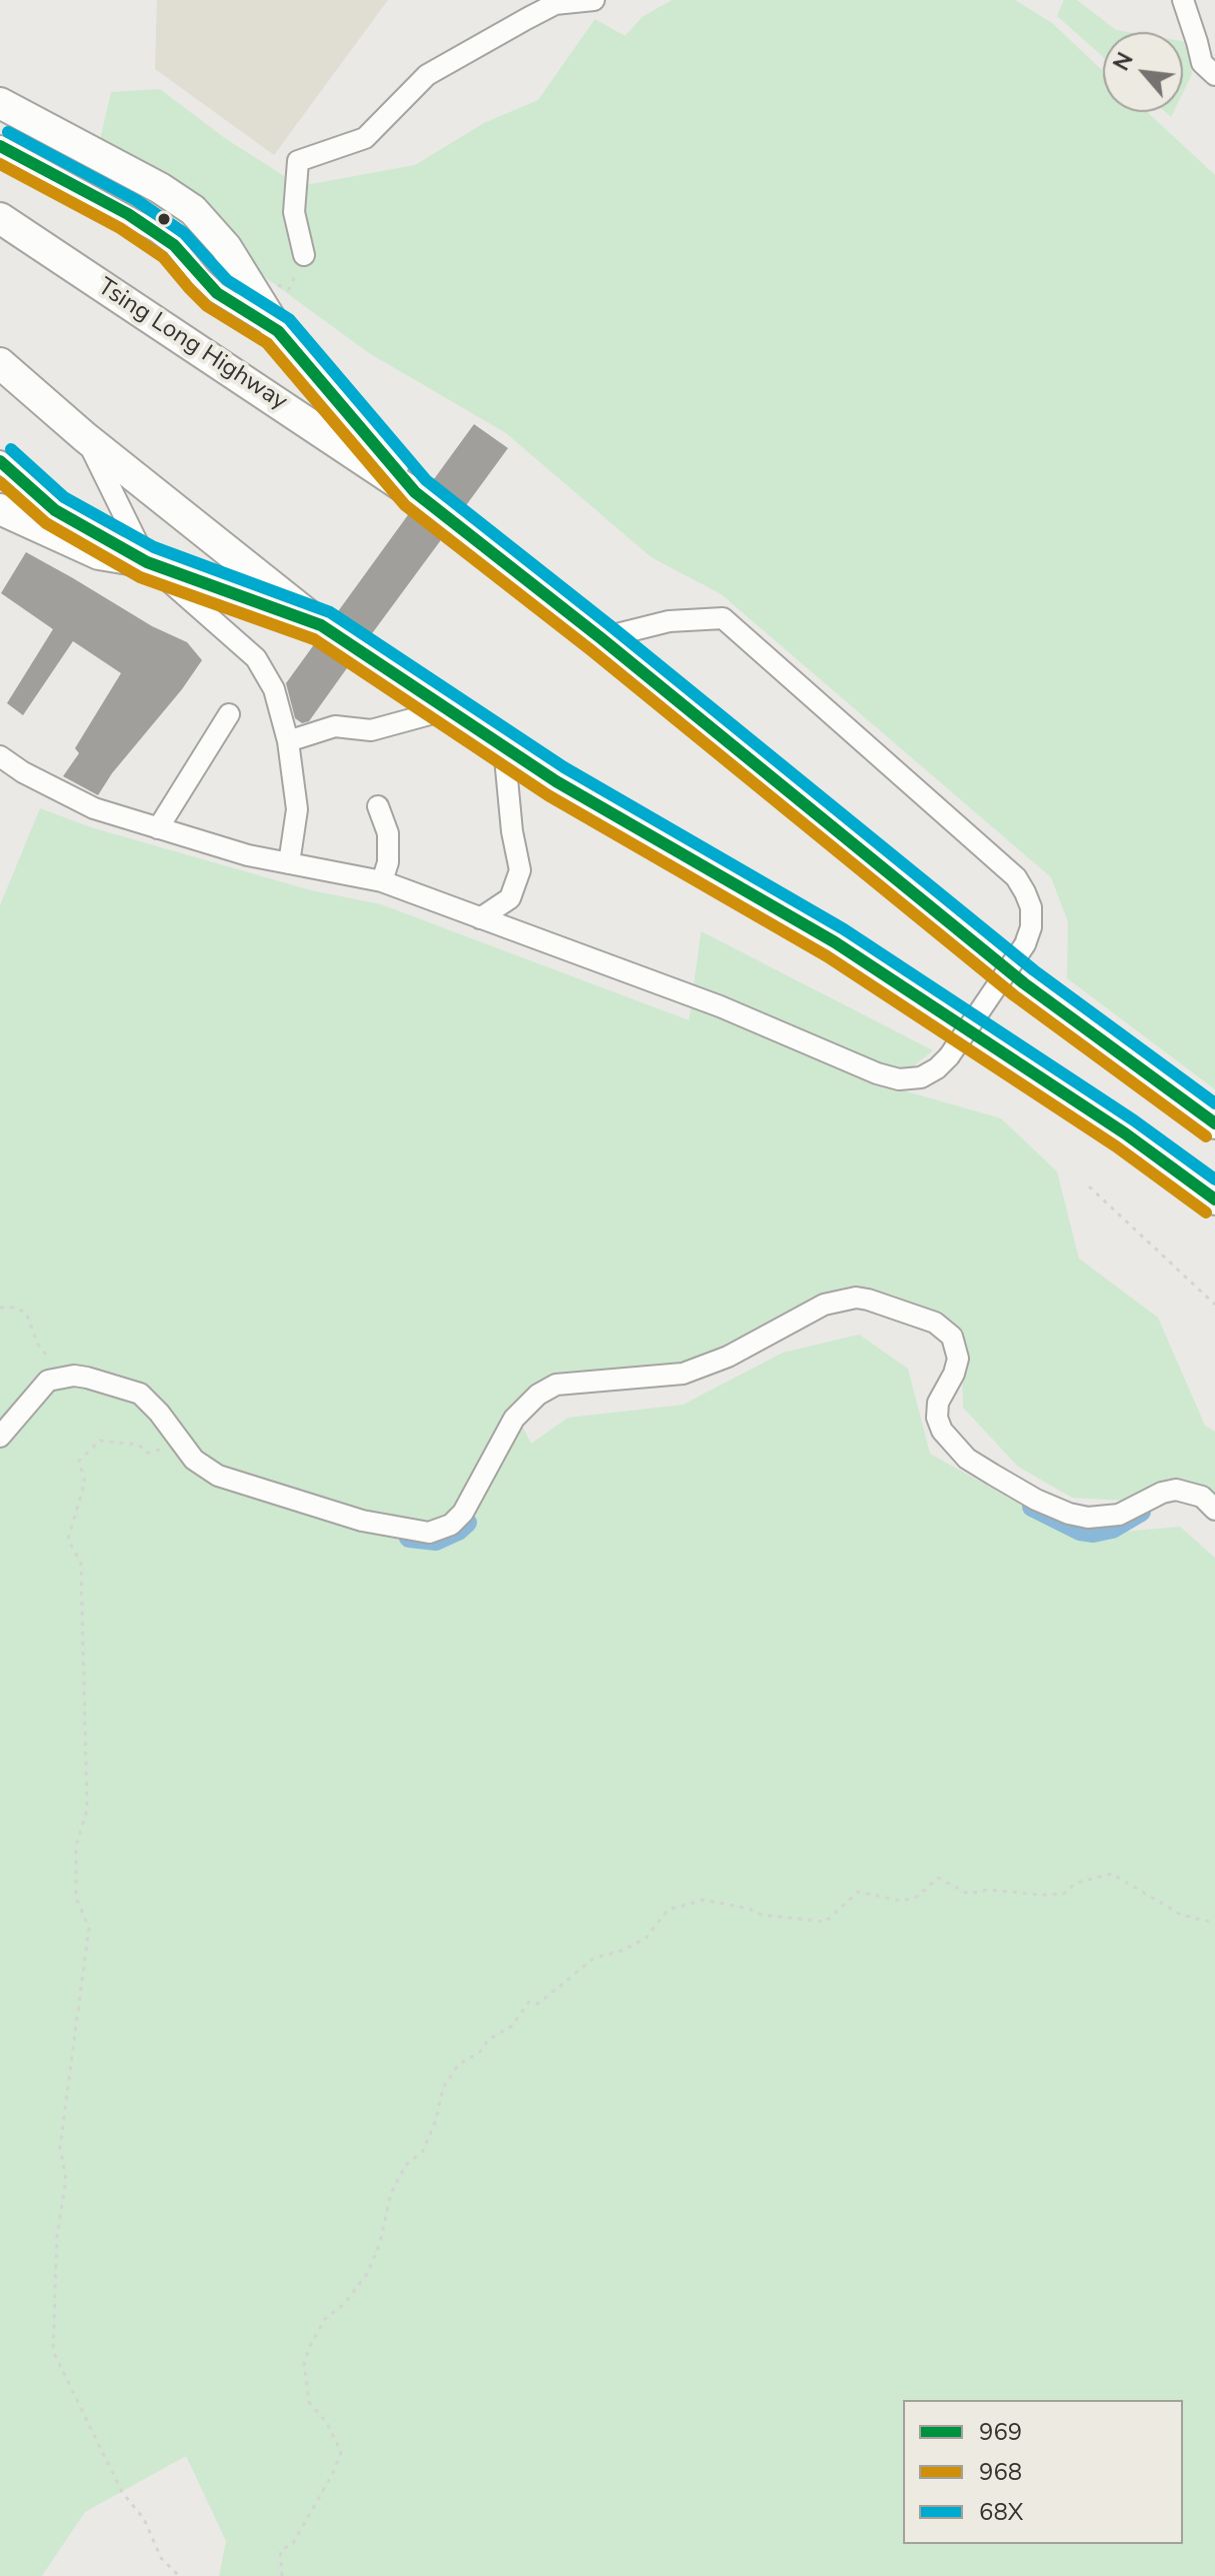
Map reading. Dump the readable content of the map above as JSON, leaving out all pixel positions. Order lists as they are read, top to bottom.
{
  "streets": {
    "highway": ["Tsing Long Highway"]
  },
  "lines": ["transit line 68X", "transit line 969", "transit line 968"],
  "legend": ["969", "968", "68X"],
  "north": "top left"
}
